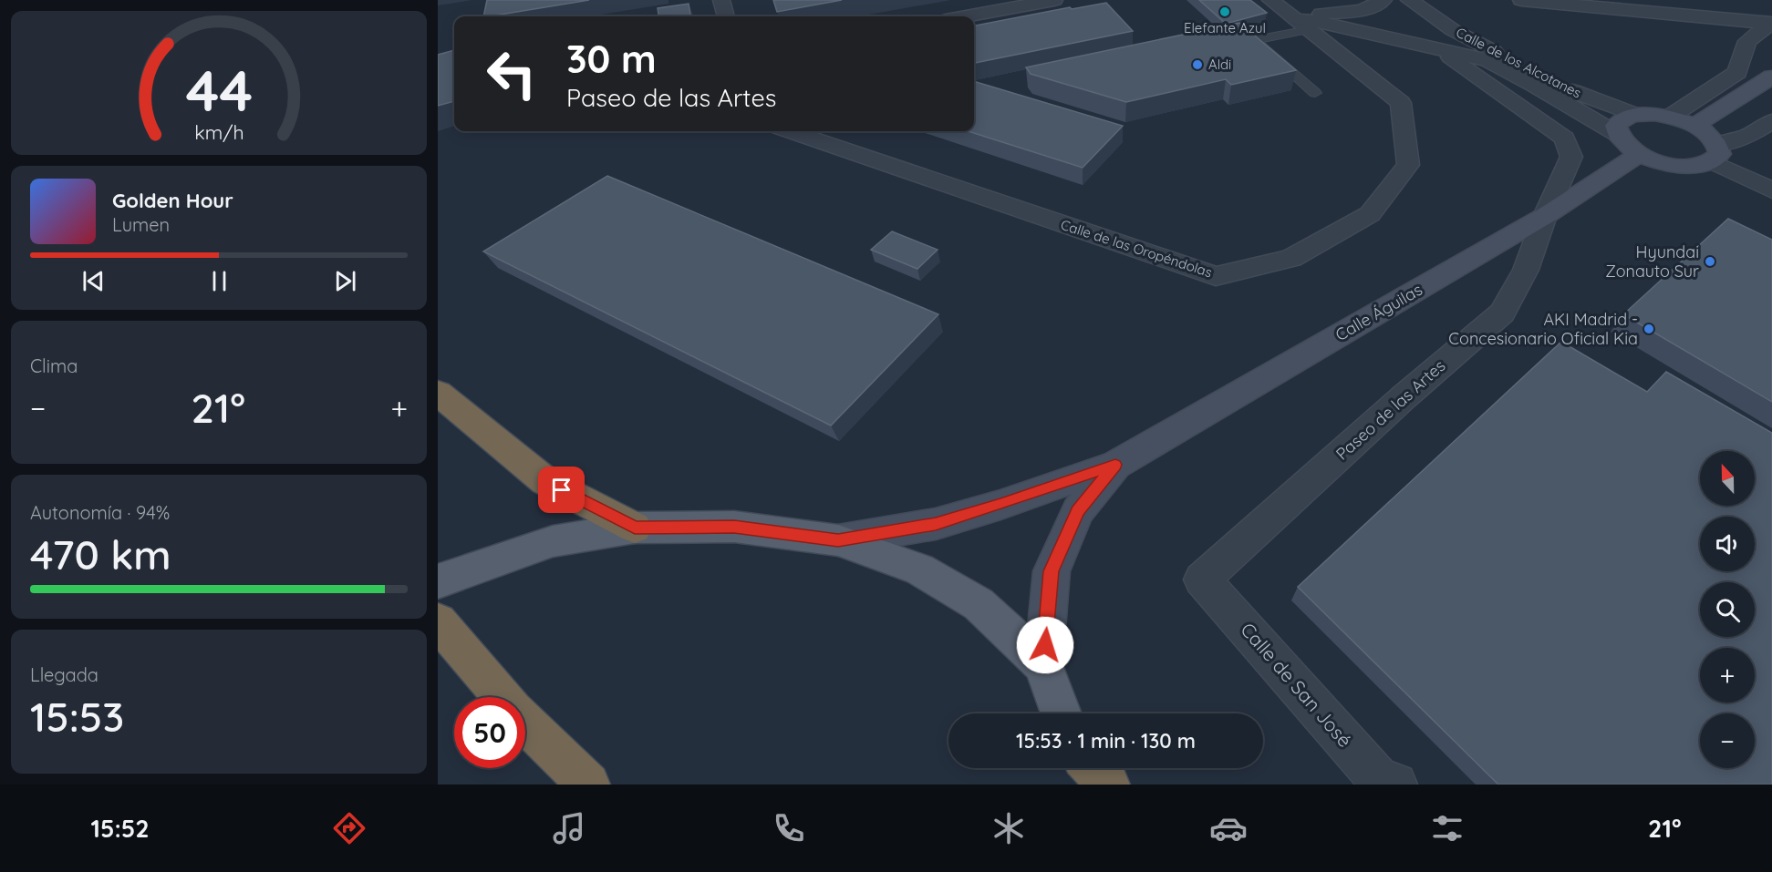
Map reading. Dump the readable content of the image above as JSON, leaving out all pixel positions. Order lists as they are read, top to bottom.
{
  "streets": {
    "main road": ["Calle Águilas"],
    "street": [
      "Calle de los Alcotanes",
      "Calle de las Oropéndolas",
      "Paseo de las Artes",
      "Calle de San José"
    ]
  },
  "crossings": [
    ["Calle Águilas", "Paseo de las Artes"],
    ["Paseo de las Artes", "Calle de San José"]
  ],
  "places": [
    "Elefante Azul",
    "Aldi",
    "Hyundai Zonauto Sur",
    "AKI Madrid - Concesionario Oficial Kia"
  ],
  "north": "top",
  "page": {
    "turn": ["30 m", "Paseo de las Artes"],
    "song": ["Golden Hour", "Lumen"],
    "tile": [
      "Clima",
      ["Autonomía · 94%", "470 km"],
      ["Llegada", "15:53"]
    ],
    "heat": ["−", "21°", "+"],
    "map_buttons": ["+", "−"],
    "limit": "50",
    "trip": "15:53 · 1 min · 130 m",
    "tabs": ["15:52", "21°"],
    "gauge": ["44", "km/h"]
  }
}
